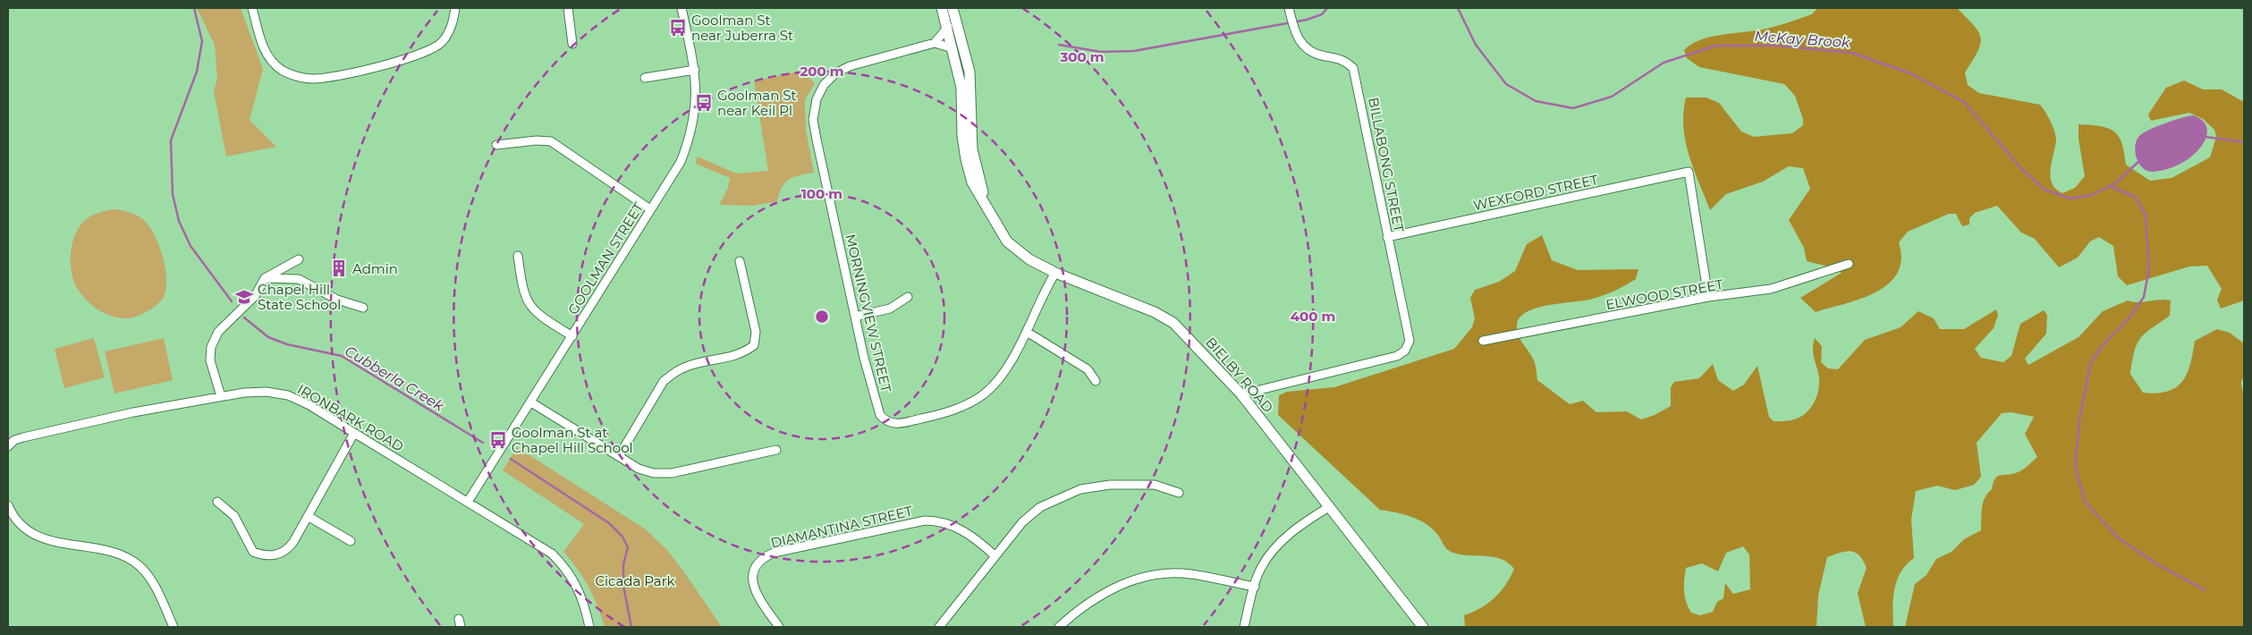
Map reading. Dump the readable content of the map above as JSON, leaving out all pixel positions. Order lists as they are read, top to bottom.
{
  "streets": {
    "street": [
      "BILLABONG STREET",
      "WEXFORD STREET",
      "GOOLMAN STREET",
      "ELWOOD STREET",
      "MORNINGVIEW STREET",
      "BIELBY ROAD",
      "IRONBARK ROAD",
      "DIAMANTINA STREET"
    ]
  },
  "crossings": [
    ["BILLABONG STREET", "WEXFORD STREET"],
    ["BILLABONG STREET", "BIELBY ROAD"],
    ["WEXFORD STREET", "ELWOOD STREET"],
    ["GOOLMAN STREET", "IRONBARK ROAD"],
    ["MORNINGVIEW STREET", "BIELBY ROAD"]
  ],
  "water": ["McKay Brook", "Cubberla Creek"],
  "parks": ["Cicada Park"],
  "places": {
    "bus stop": ["Goolman St near Juberra St", "Goolman St near Keil Pl", "Goolman St at Chapel Hill School"],
    "building": ["Admin"],
    "school or university": ["Chapel Hill State School"]
  },
  "rings": [
    "300 m",
    "200 m",
    "100 m",
    "400 m"
  ]
}
